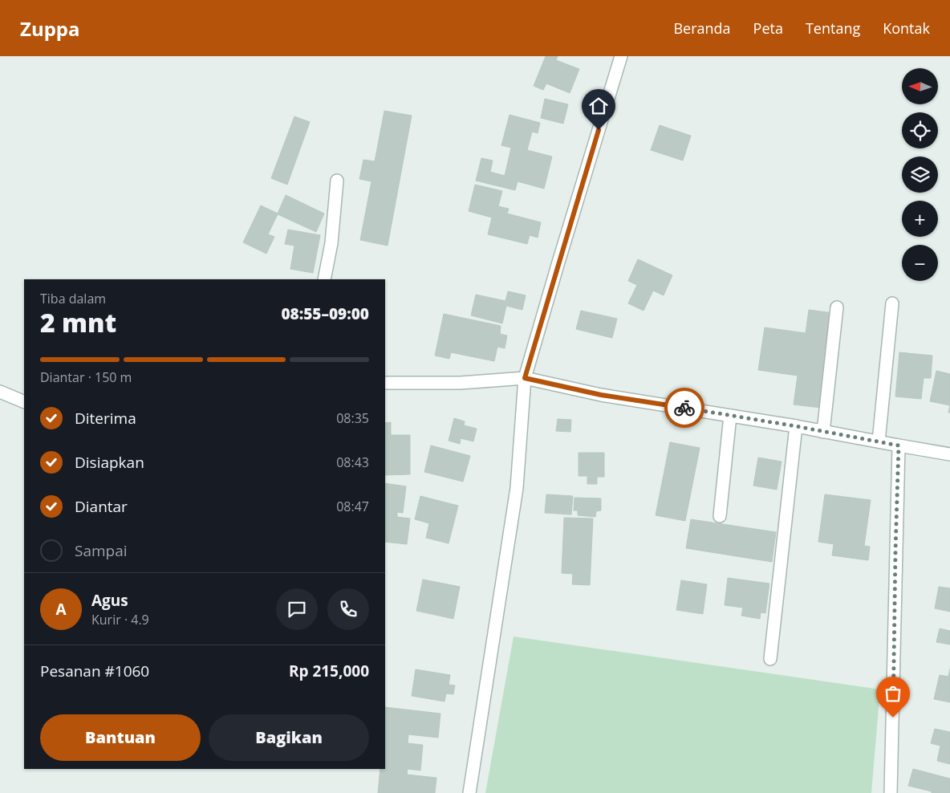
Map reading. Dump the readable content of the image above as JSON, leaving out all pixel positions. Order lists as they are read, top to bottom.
{
  "north": "left",
  "page": {
    "header": "Zuppa",
    "nav": [
      "Beranda",
      "Peta",
      "Tentang",
      "Kontak"
    ],
    "map_buttons": ["+", "−"],
    "heading": ["2 mnt", "Tiba dalam", "08:55–09:00"],
    "panel": [
      "Agus",
      "Kurir · 4.9",
      "Pesanan #1060",
      "Rp 215,000"
    ],
    "bar": "Diantar · 150 m",
    "list": [
      ["Diterima", "08:35"],
      ["Disiapkan", "08:43"],
      ["Diantar", "08:47"],
      "Sampai"
    ],
    "round": "A",
    "buttons": ["Bantuan", "Bagikan"]
  }
}
